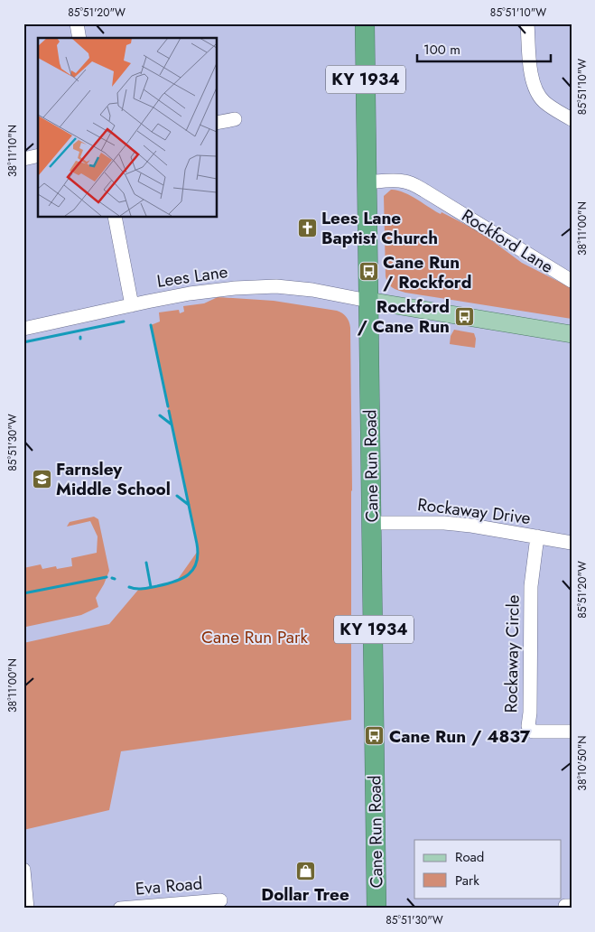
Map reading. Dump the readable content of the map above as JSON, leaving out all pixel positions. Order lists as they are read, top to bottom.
{
  "streets": {
    "highway": ["KY 1934", "Cane Run Road"],
    "street": [
      "Rockford Lane",
      "Lees Lane",
      "Rockaway Drive",
      "Rockaway Circle",
      "Eva Road"
    ]
  },
  "crossings": [
    ["Rockford Lane", "Cane Run Road"],
    ["Lees Lane", "Cane Run Road"],
    ["Cane Run Road", "Rockaway Drive"],
    ["Rockaway Drive", "Rockaway Circle"]
  ],
  "parks": ["Cane Run Park"],
  "places": {
    "church": ["Lees Lane Baptist Church"],
    "bus stop": ["Cane Run / Rockford", "Rockford / Cane Run", "Cane Run / 4837"],
    "school or university": ["Farnsley Middle School"],
    "shop": ["Dollar Tree"]
  },
  "legend": ["Road", "Park"],
  "scale_bar": "100 m",
  "coordinates": [
    "85°51'20\"W",
    "85°51'10\"W",
    "38°11'10\"N",
    "38°11'00\"N",
    "85°51'30\"W",
    "38°10'50\"N"
  ]
}
